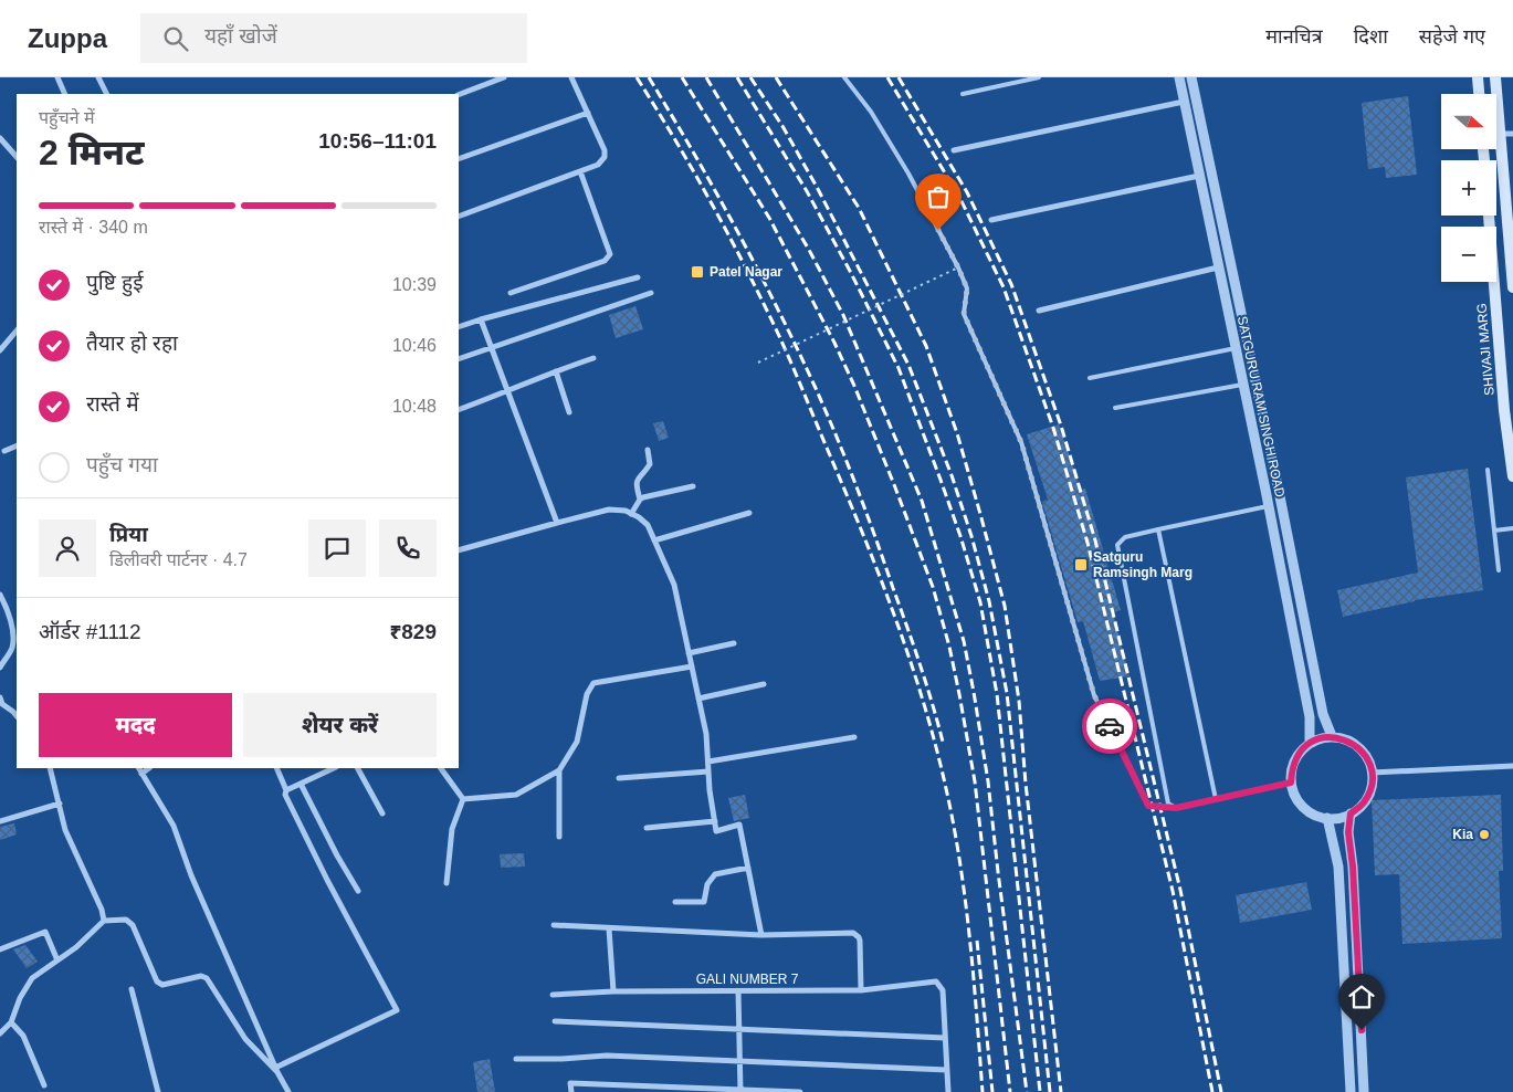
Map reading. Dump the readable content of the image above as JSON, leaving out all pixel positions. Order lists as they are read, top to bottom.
{
  "streets": {
    "main road": ["SHIVAJI MARG"],
    "street": ["SATGURU RAM SINGH ROAD", "GALI NUMBER 7"]
  },
  "places": {
    "transit": ["Patel Nagar", "Satguru Ramsingh Marg"],
    "other": ["Kia"]
  },
  "north": "right",
  "page": {
    "header": "Zuppa",
    "search": "यहाँ खोजें",
    "nav": ["मानचित्र", "दिशा", "सहेजे गए"],
    "map_buttons": ["+", "−"],
    "heading": ["2 मिनट", "पहुँचने में", "10:56–11:01"],
    "panel": [
      "प्रिया",
      "डिलीवरी पार्टनर · 4.7",
      "ऑर्डर #1112",
      "₹829"
    ],
    "bar": "रास्ते में · 340 m",
    "list": [
      ["पुष्टि हुई", "10:39"],
      ["तैयार हो रहा", "10:46"],
      ["रास्ते में", "10:48"],
      "पहुँच गया"
    ],
    "buttons": ["मदद", "शेयर करें"]
  }
}
